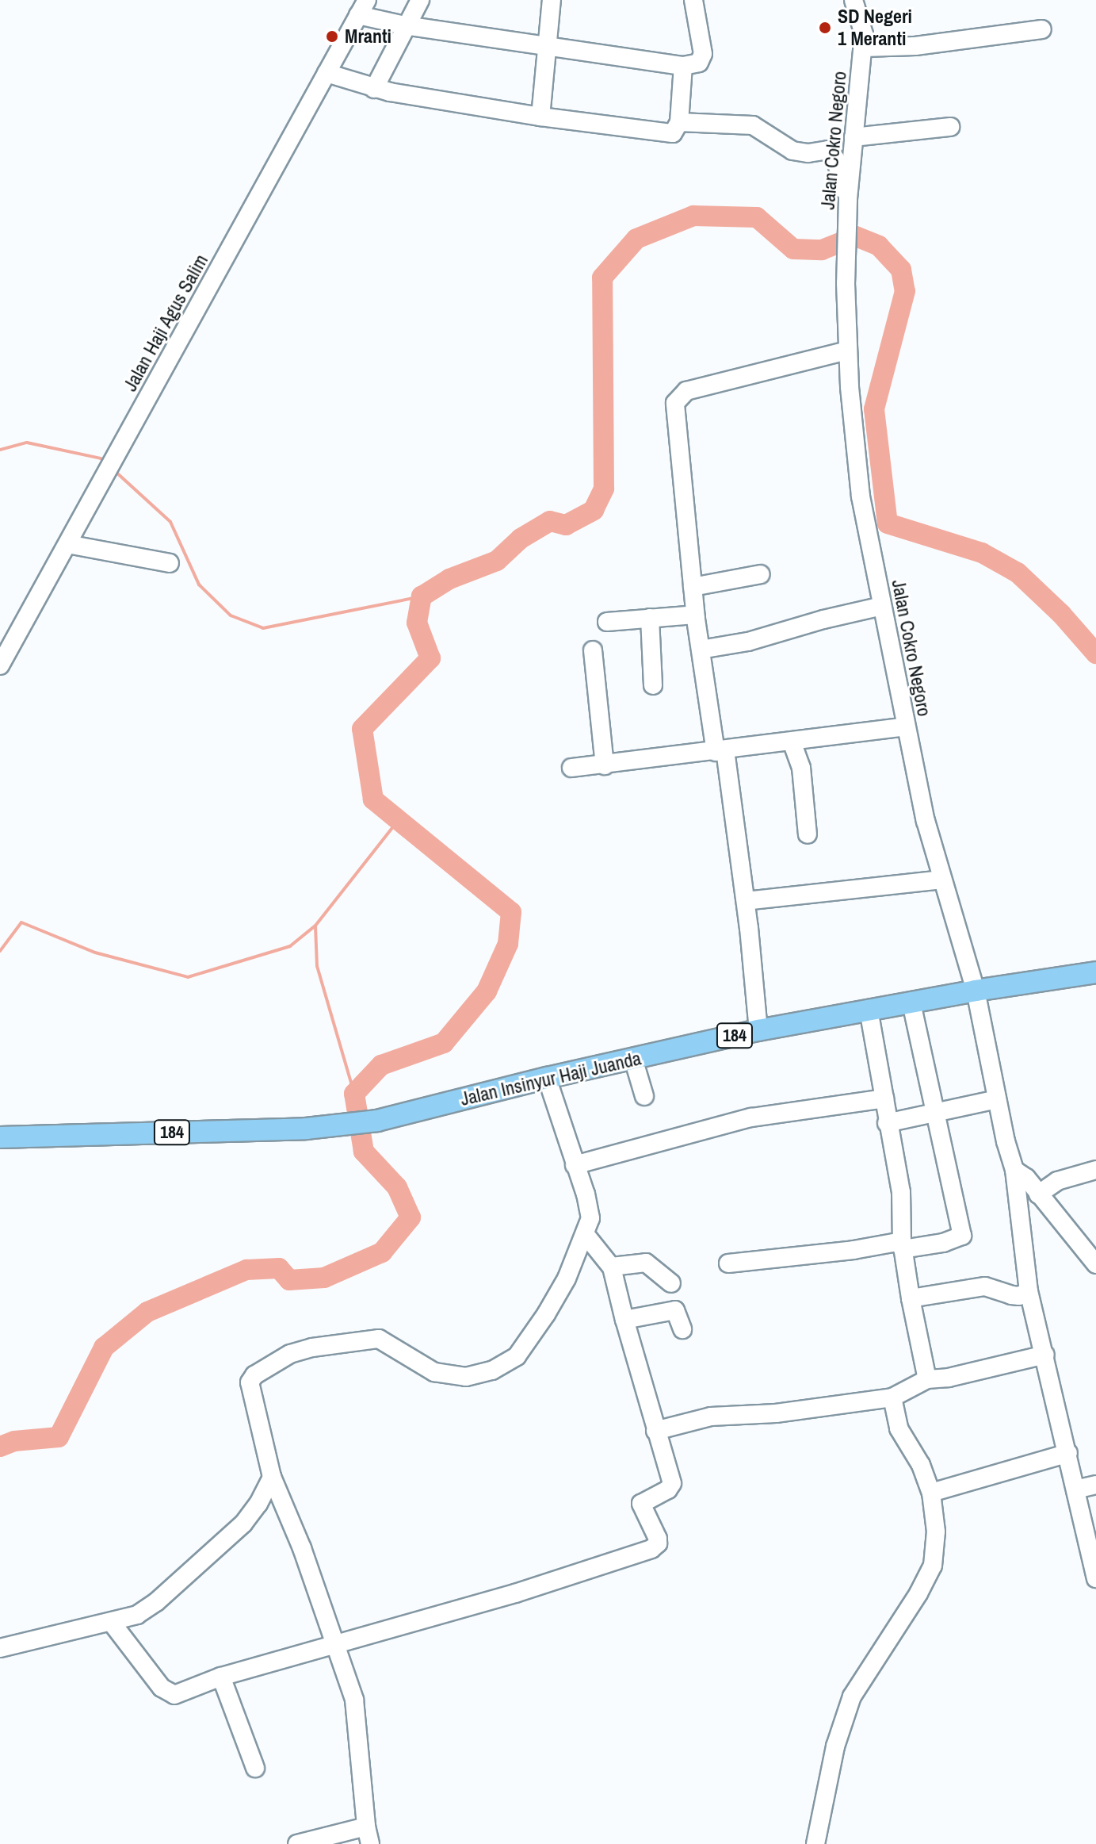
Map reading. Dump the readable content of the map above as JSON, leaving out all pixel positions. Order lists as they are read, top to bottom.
{
  "streets": {
    "main road": ["184", "Jalan Insinyur Haji Juanda"],
    "street": ["Jalan Cokro Negoro", "Jalan Haji Agus Salim"]
  },
  "crossings": [
    ["Jalan Cokro Negoro", "Jalan Insinyur Haji Juanda"]
  ],
  "places": ["SD Negeri 1 Meranti", "Mranti"]
}
